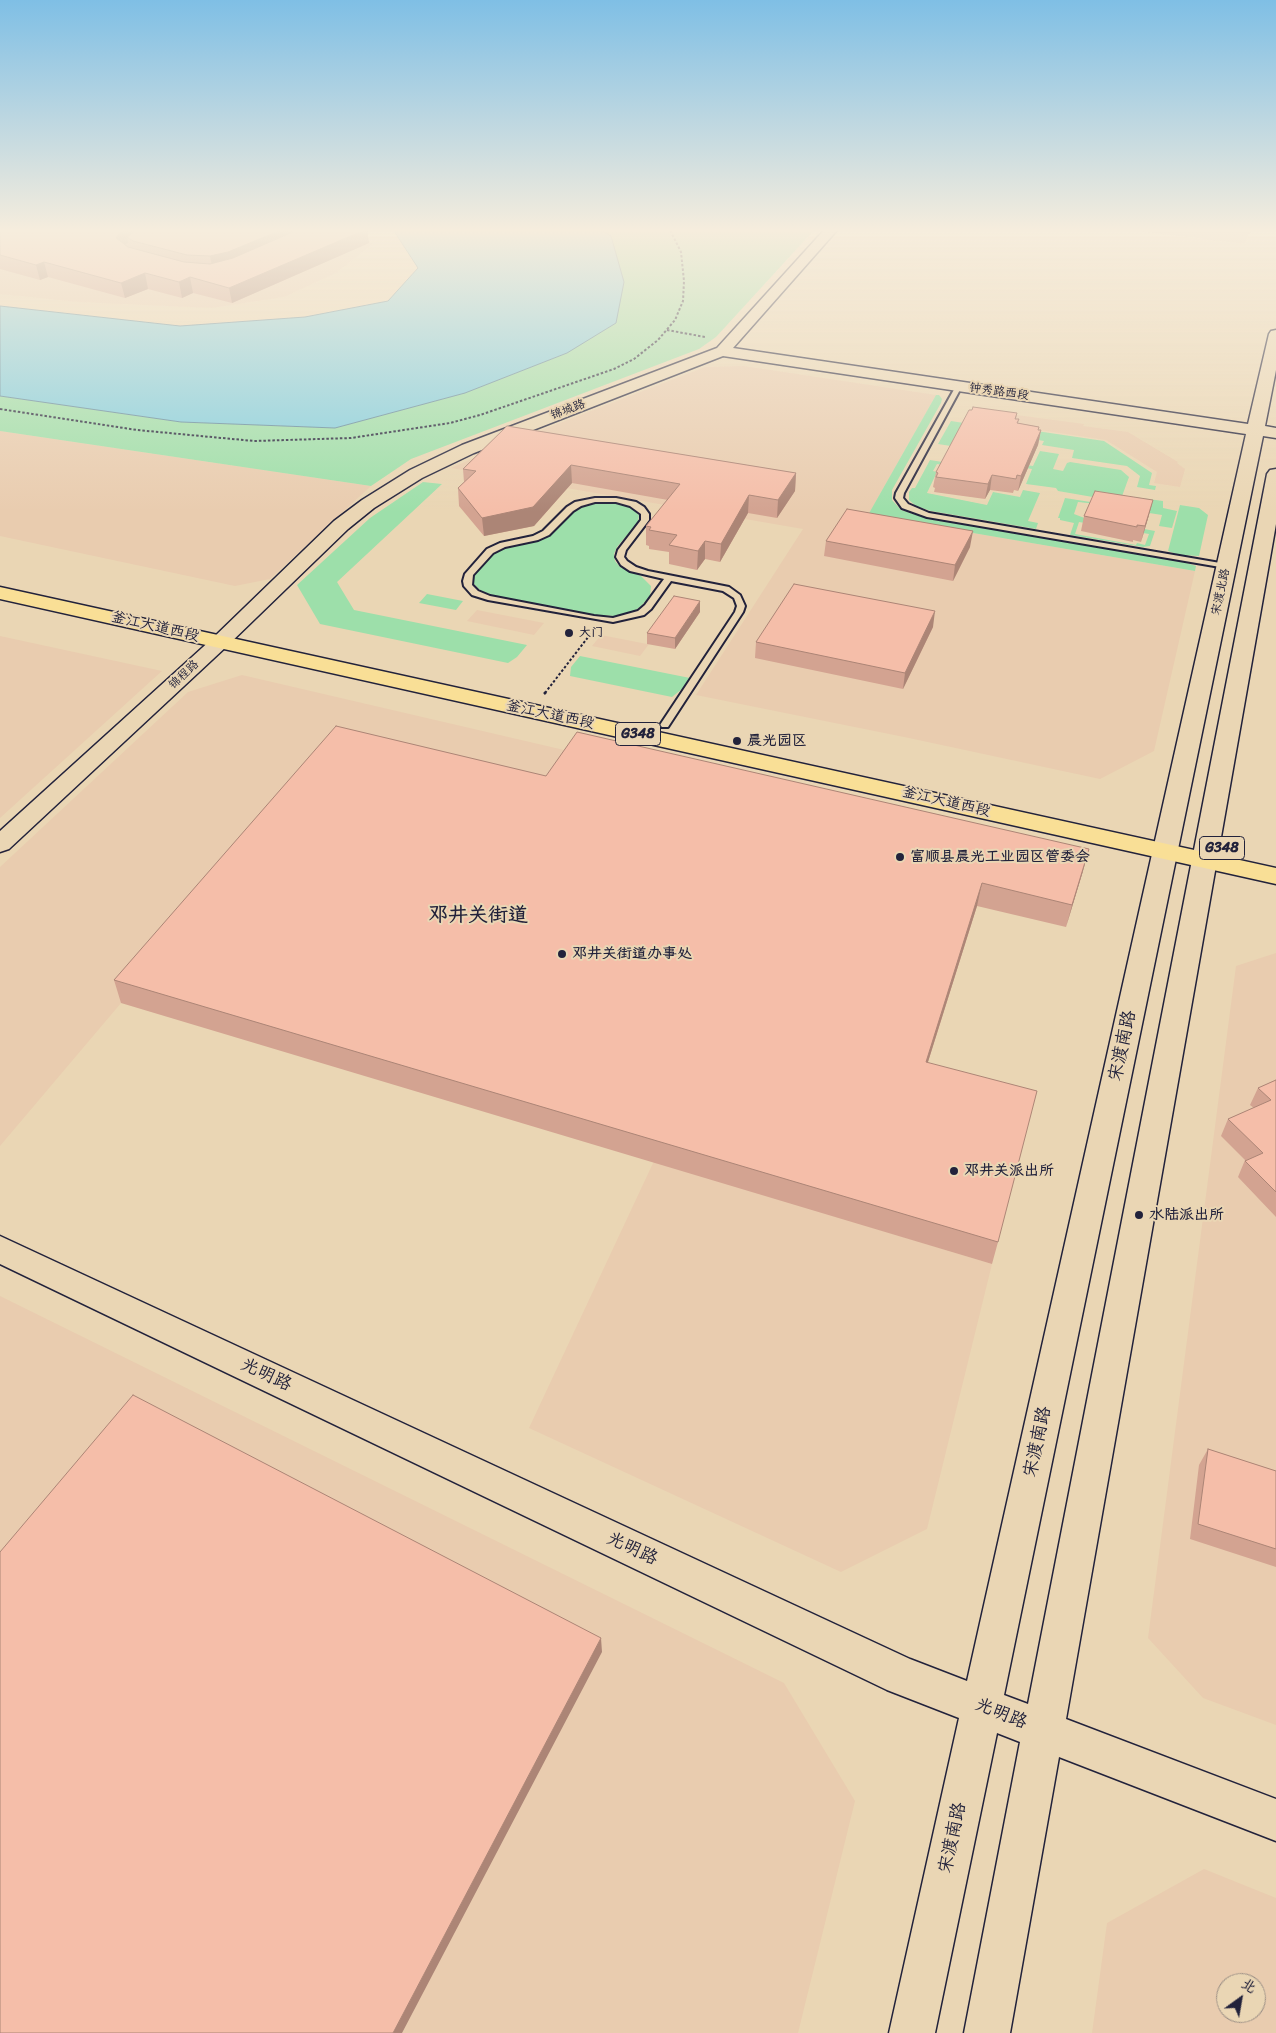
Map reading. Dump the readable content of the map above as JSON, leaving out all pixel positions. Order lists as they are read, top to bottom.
{
  "streets": {
    "highway": ["釜江大道西段", "G348"],
    "main road": [
      "钟秀路西段",
      "锦城路",
      "宋渡北路",
      "锦程路",
      "宋渡南路",
      "光明路"
    ]
  },
  "crossings": [
    ["钟秀路西段", "锦城路"],
    ["钟秀路西段", "宋渡北路"],
    ["锦城路", "锦程路"],
    ["宋渡北路", "釜江大道西段"],
    ["宋渡北路", "宋渡南路"],
    ["釜江大道西段", "锦程路"],
    ["釜江大道西段", "宋渡南路"],
    ["宋渡南路", "光明路"]
  ],
  "districts": ["邓井关街道"],
  "places": [
    "大门",
    "晨光园区",
    "富顺县晨光工业园区管委会",
    "邓井关街道办事处",
    "邓井关派出所",
    "水陆派出所"
  ],
  "north": "top right"
}
